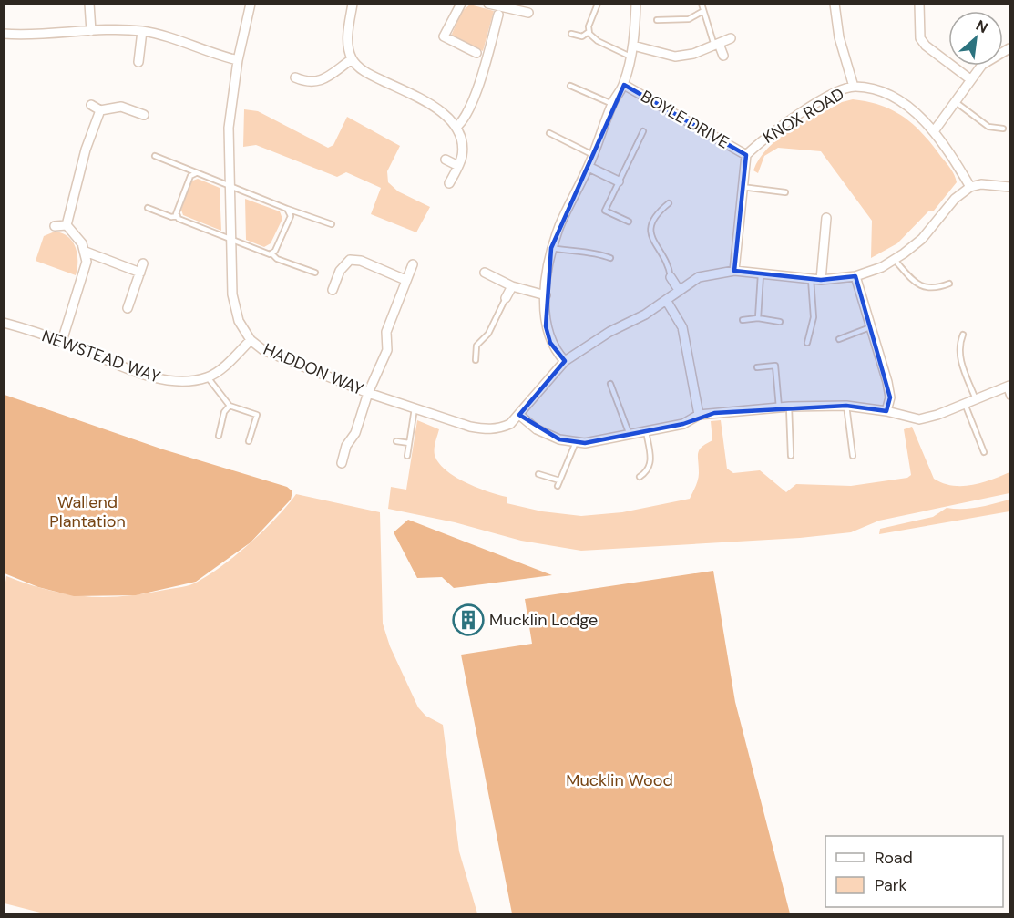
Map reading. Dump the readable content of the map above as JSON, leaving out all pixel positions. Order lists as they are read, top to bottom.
{
  "streets": {
    "street": [
      "KNOX ROAD",
      "BOYLE DRIVE",
      "NEWSTEAD WAY",
      "HADDON WAY"
    ]
  },
  "crossings": [
    ["KNOX ROAD", "BOYLE DRIVE"],
    ["KNOX ROAD", "HADDON WAY"],
    ["NEWSTEAD WAY", "HADDON WAY"]
  ],
  "parks": ["Wallend Plantation", "Mucklin Wood"],
  "places": {
    "building": ["Mucklin Lodge"]
  },
  "legend": ["Road", "Park"],
  "north": "top right"
}
